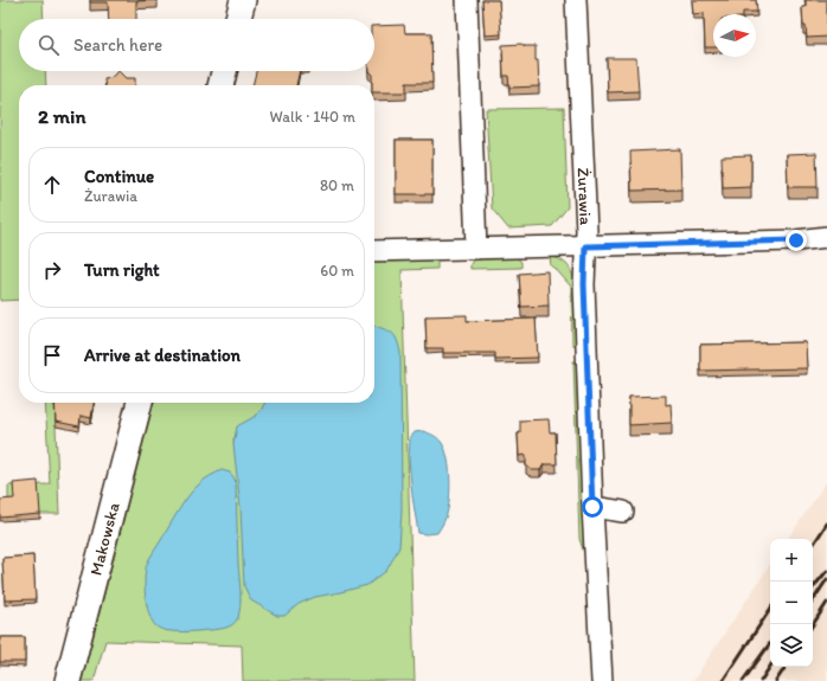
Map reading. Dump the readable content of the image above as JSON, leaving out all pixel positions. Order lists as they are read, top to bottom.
{
  "streets": {
    "street": ["Żurawia", "Makowska"]
  },
  "north": "right",
  "page": {
    "search": "Search here",
    "heading": ["2 min", "Walk · 140 m"],
    "list": [
      ["Continue", "Żurawia", "80 m"],
      ["Turn right", "60 m"],
      "Arrive at destination"
    ],
    "map_buttons": ["+", "−"]
  }
}
